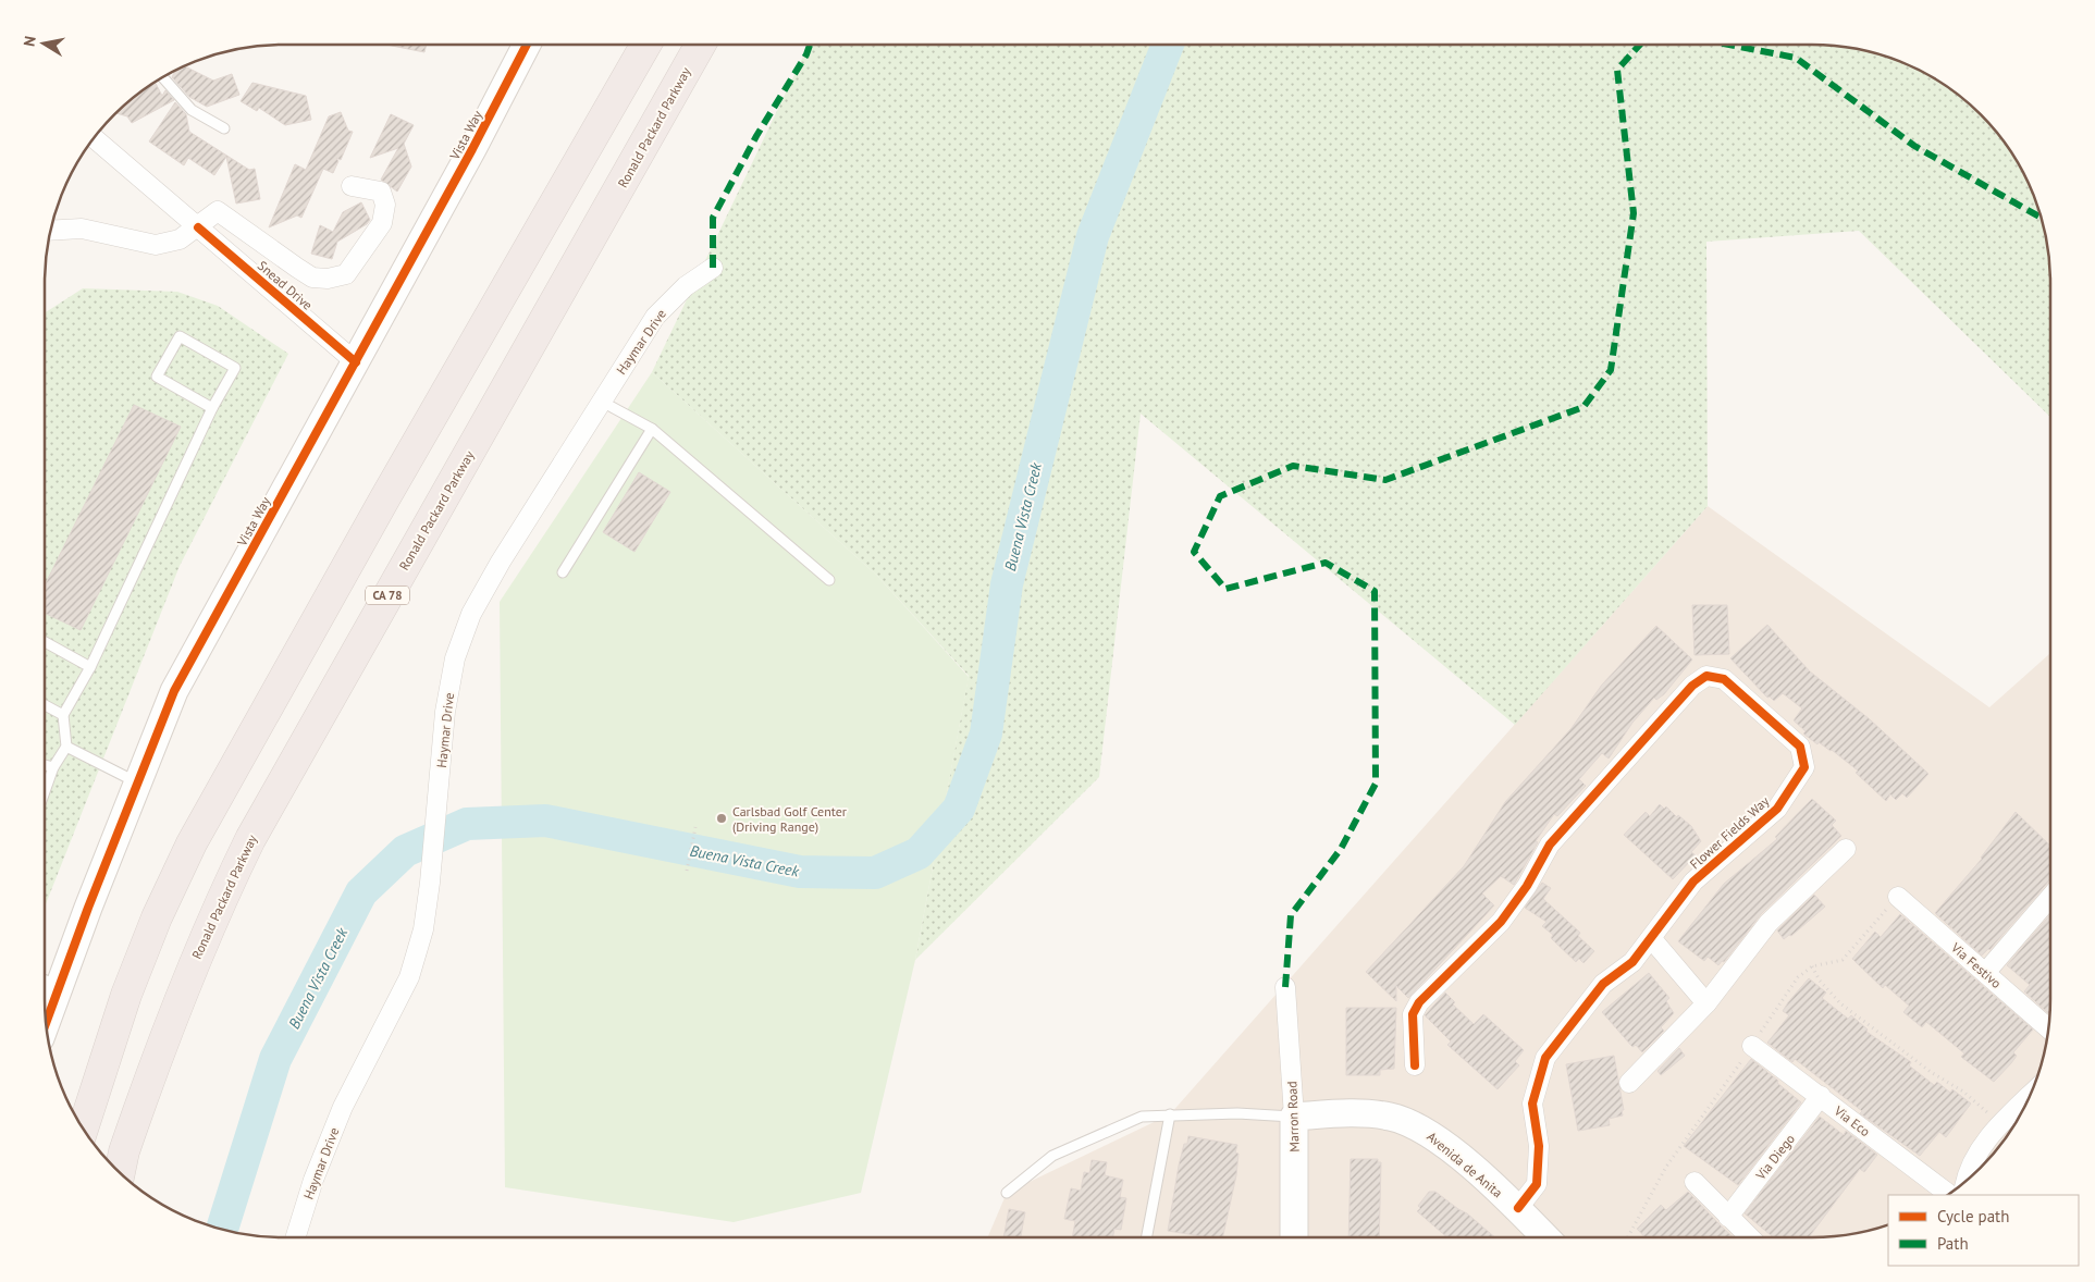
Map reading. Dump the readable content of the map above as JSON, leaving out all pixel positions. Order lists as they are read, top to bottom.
{
  "streets": {
    "highway": ["Ronald Packard Parkway", "CA 78"],
    "main road": ["Vista Way", "Marron Road", "Avenida de Anita"],
    "street": [
      "Snead Drive",
      "Haymar Drive",
      "Flower Fields Way",
      "Via Festivo",
      "Via Eco",
      "Via Diego"
    ]
  },
  "crossings": [
    ["Vista Way", "Snead Drive"],
    ["Flower Fields Way", "Avenida de Anita"],
    ["Marron Road", "Avenida de Anita"],
    ["Via Eco", "Via Diego"]
  ],
  "water": ["Buena Vista Creek"],
  "places": ["Carlsbad Golf Center (Driving Range)"],
  "legend": ["Cycle path", "Path"],
  "north": "left"
}
